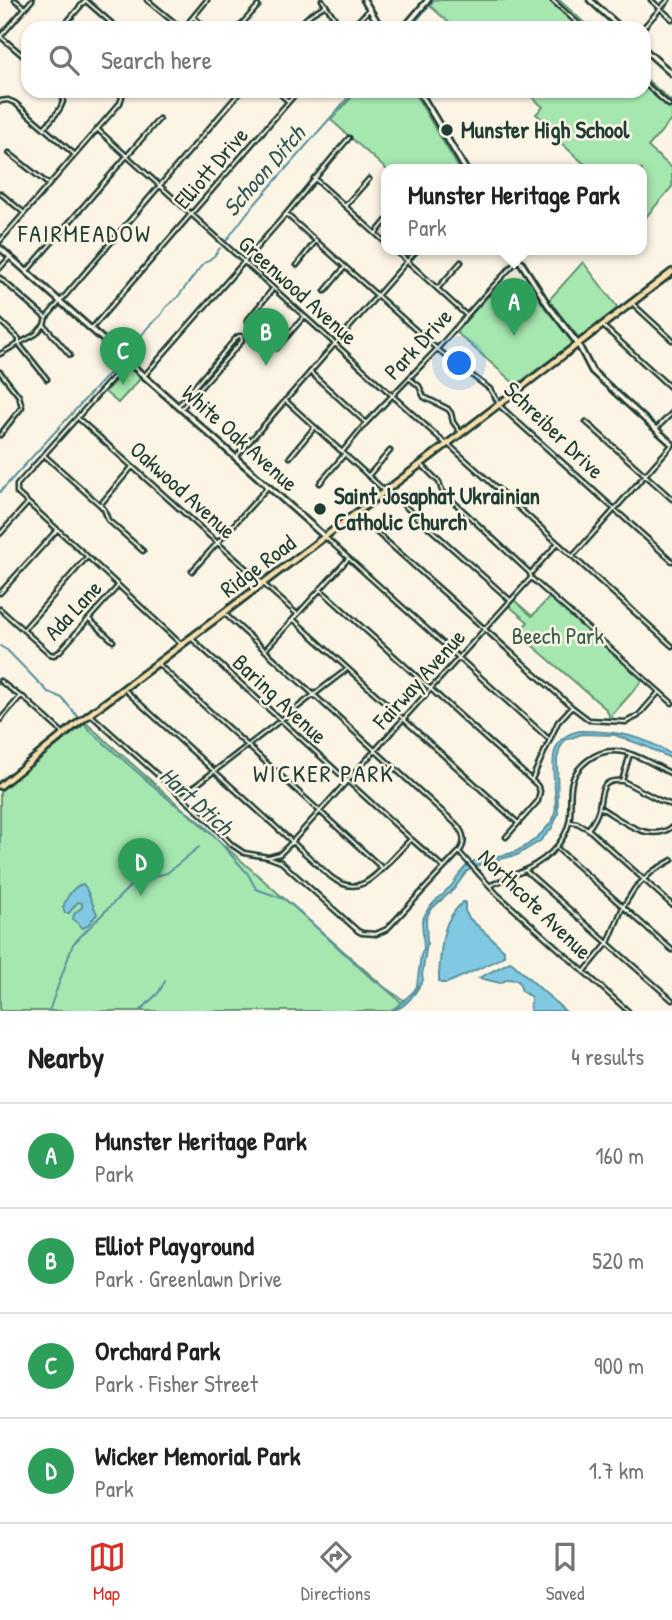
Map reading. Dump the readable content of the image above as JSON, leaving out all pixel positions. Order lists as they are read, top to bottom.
{
  "streets": {
    "main road": ["Ridge Road"],
    "street": [
      "Elliott Drive",
      "Greenwood Avenue",
      "Park Drive",
      "Schreiber Drive",
      "White Oak Avenue",
      "Oakwood Avenue",
      "Ada Lane",
      "Fairway Avenue",
      "Baring Avenue",
      "Northcote Avenue"
    ]
  },
  "crossings": [
    ["Elliott Drive", "Greenwood Avenue"],
    ["Elliott Drive", "White Oak Avenue"],
    ["Greenwood Avenue", "Park Drive"],
    ["Greenwood Avenue", "Ridge Road"],
    ["Greenwood Avenue", "Fairway Avenue"],
    ["Park Drive", "Schreiber Drive"],
    ["Schreiber Drive", "Ridge Road"],
    ["White Oak Avenue", "Ridge Road"],
    ["White Oak Avenue", "Fairway Avenue"],
    ["Oakwood Avenue", "Ridge Road"],
    ["Ridge Road", "Baring Avenue"],
    ["Ridge Road", "Northcote Avenue"],
    ["Fairway Avenue", "Baring Avenue"],
    ["Fairway Avenue", "Northcote Avenue"]
  ],
  "districts": ["FAIRMEADOW", "WICKER PARK"],
  "water": ["Schoon Ditch", "Hart Dtich"],
  "parks": ["Beech Park"],
  "places": ["Munster High School", "Saint Josaphat Ukrainian Catholic Church"],
  "page": {
    "search": "Search here",
    "popup": ["Munster Heritage Park", "Park"],
    "pins": [
      "A",
      "B",
      "C",
      "D"
    ],
    "heading": ["Nearby", "4 results"],
    "list": [
      {
        "mark": "A",
        "name": "Munster Heritage Park",
        "note": "Park",
        "value": "160 m"
      },
      {
        "mark": "B",
        "name": "Elliot Playground",
        "note": "Park · Greenlawn Drive",
        "value": "520 m"
      },
      {
        "mark": "C",
        "name": "Orchard Park",
        "note": "Park · Fisher Street",
        "value": "900 m"
      },
      {
        "mark": "D",
        "name": "Wicker Memorial Park",
        "note": "Park",
        "value": "1.7 km"
      }
    ],
    "nav": ["Map", "Directions", "Saved"]
  }
}
